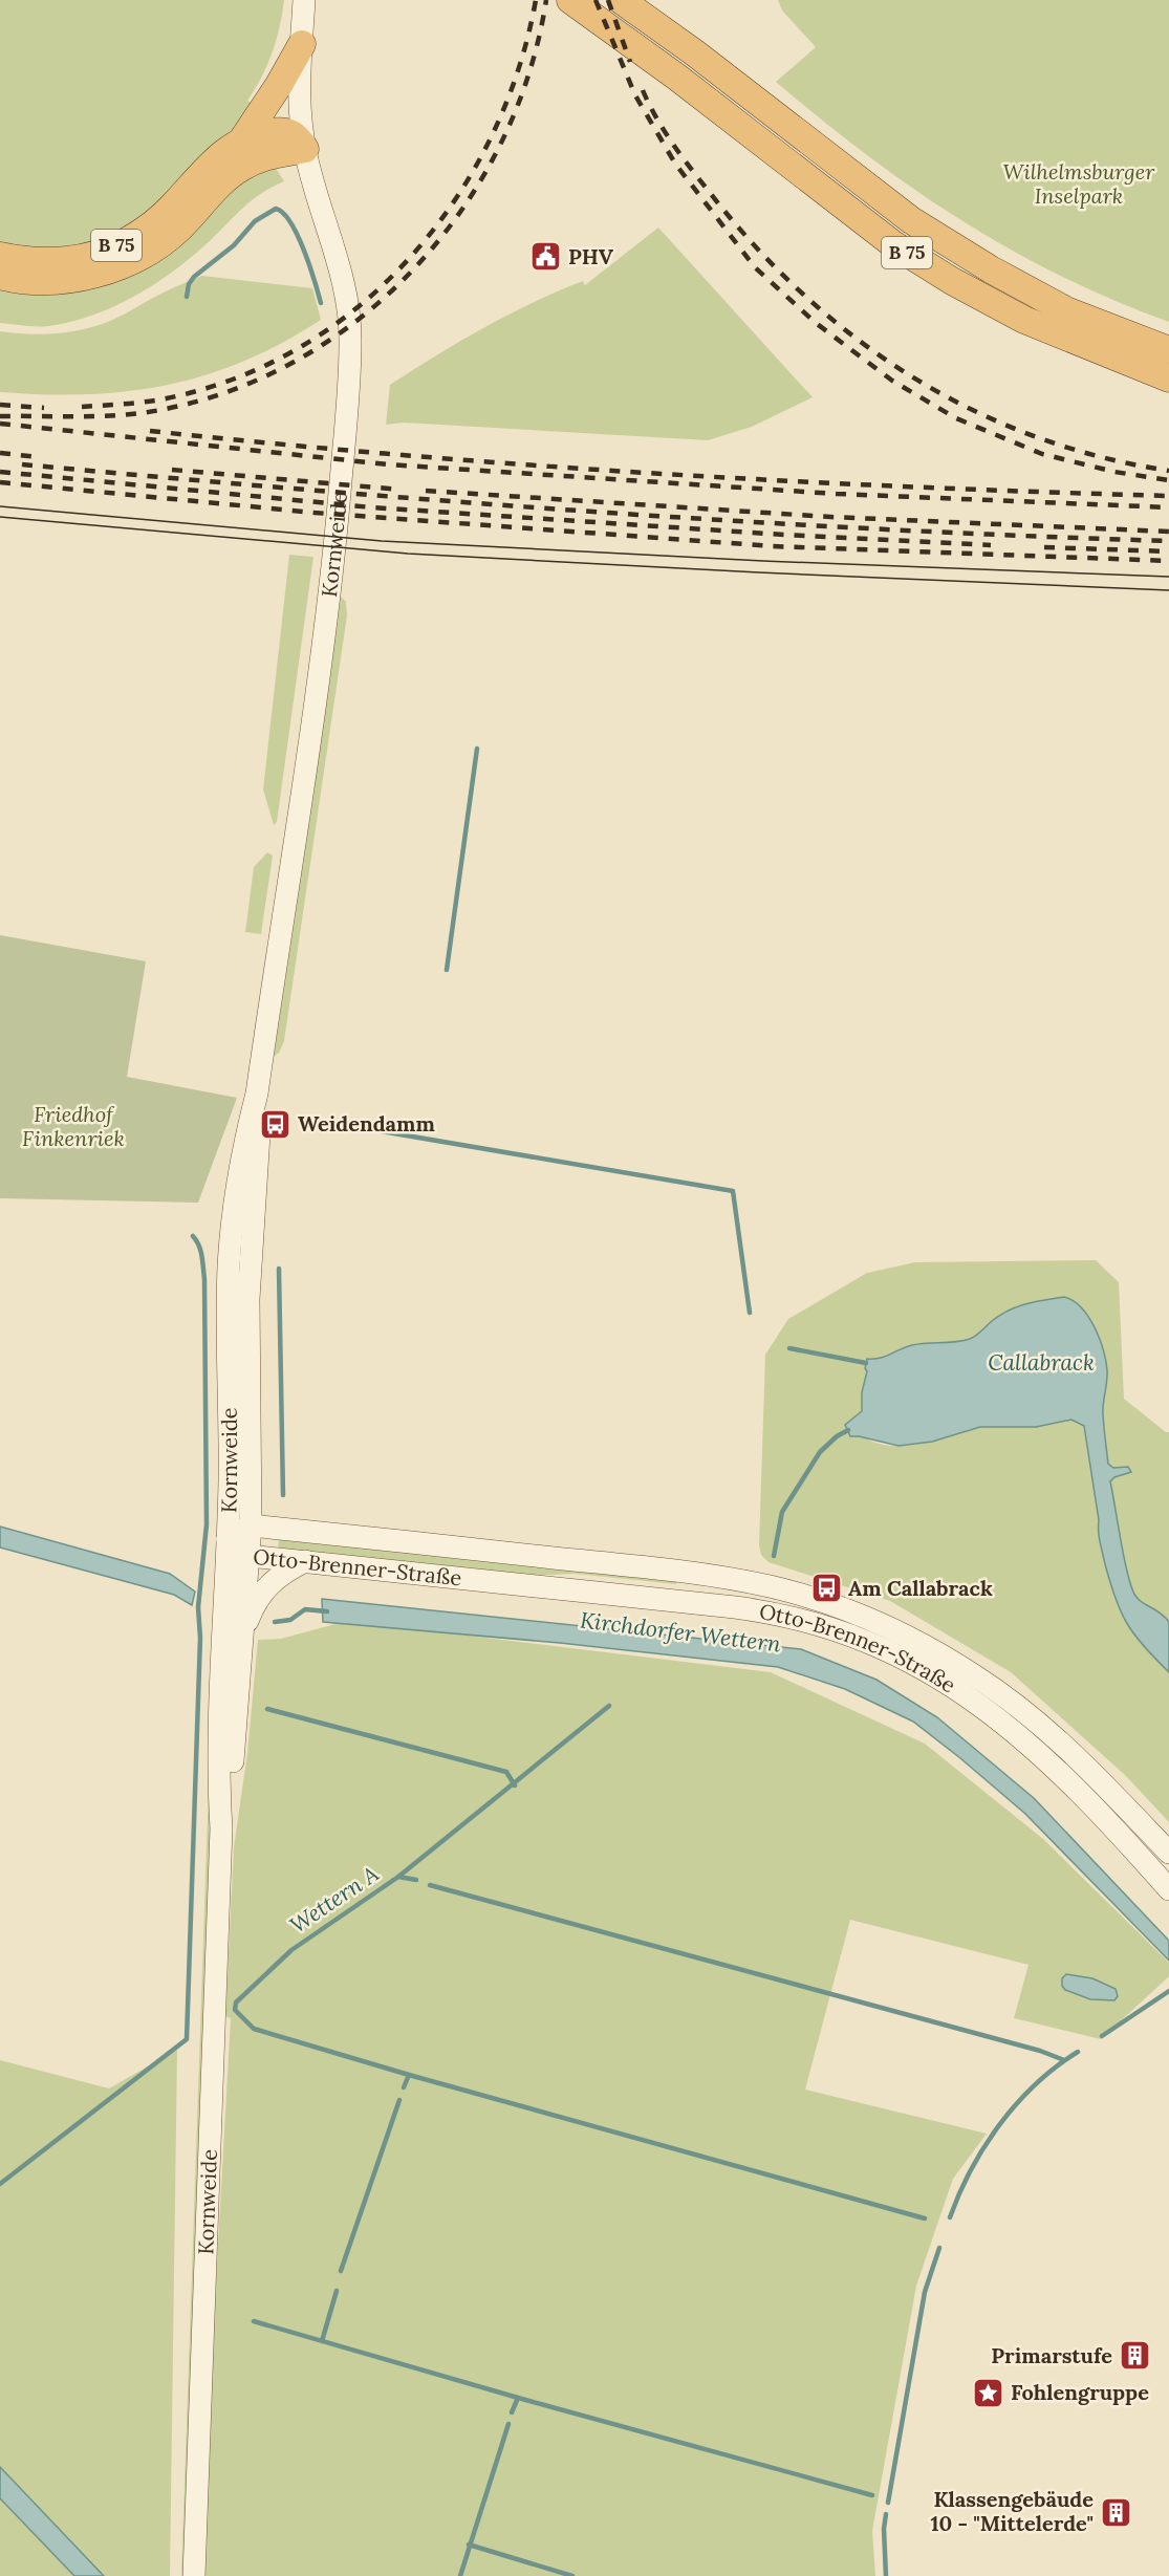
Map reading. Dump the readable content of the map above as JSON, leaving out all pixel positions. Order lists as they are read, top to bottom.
{
  "streets": {
    "highway": ["B 75"],
    "main road": ["Kornweide", "Otto-Brenner-Straße"]
  },
  "crossings": [
    ["B 75", "Kornweide"],
    ["Kornweide", "Otto-Brenner-Straße"]
  ],
  "water": ["Callabrack", "Kirchdorfer Wettern", "Wettern A"],
  "parks": ["Wilhelmsburger Inselpark", "Friedhof Finkenriek"],
  "places": {
    "public building": ["PHV"],
    "bus stop": ["Weidendamm", "Am Callabrack"],
    "building": ["Primarstufe", "Klassengebäude 10 - \"Mittelerde\""],
    "place": ["Fohlengruppe"]
  }
}
